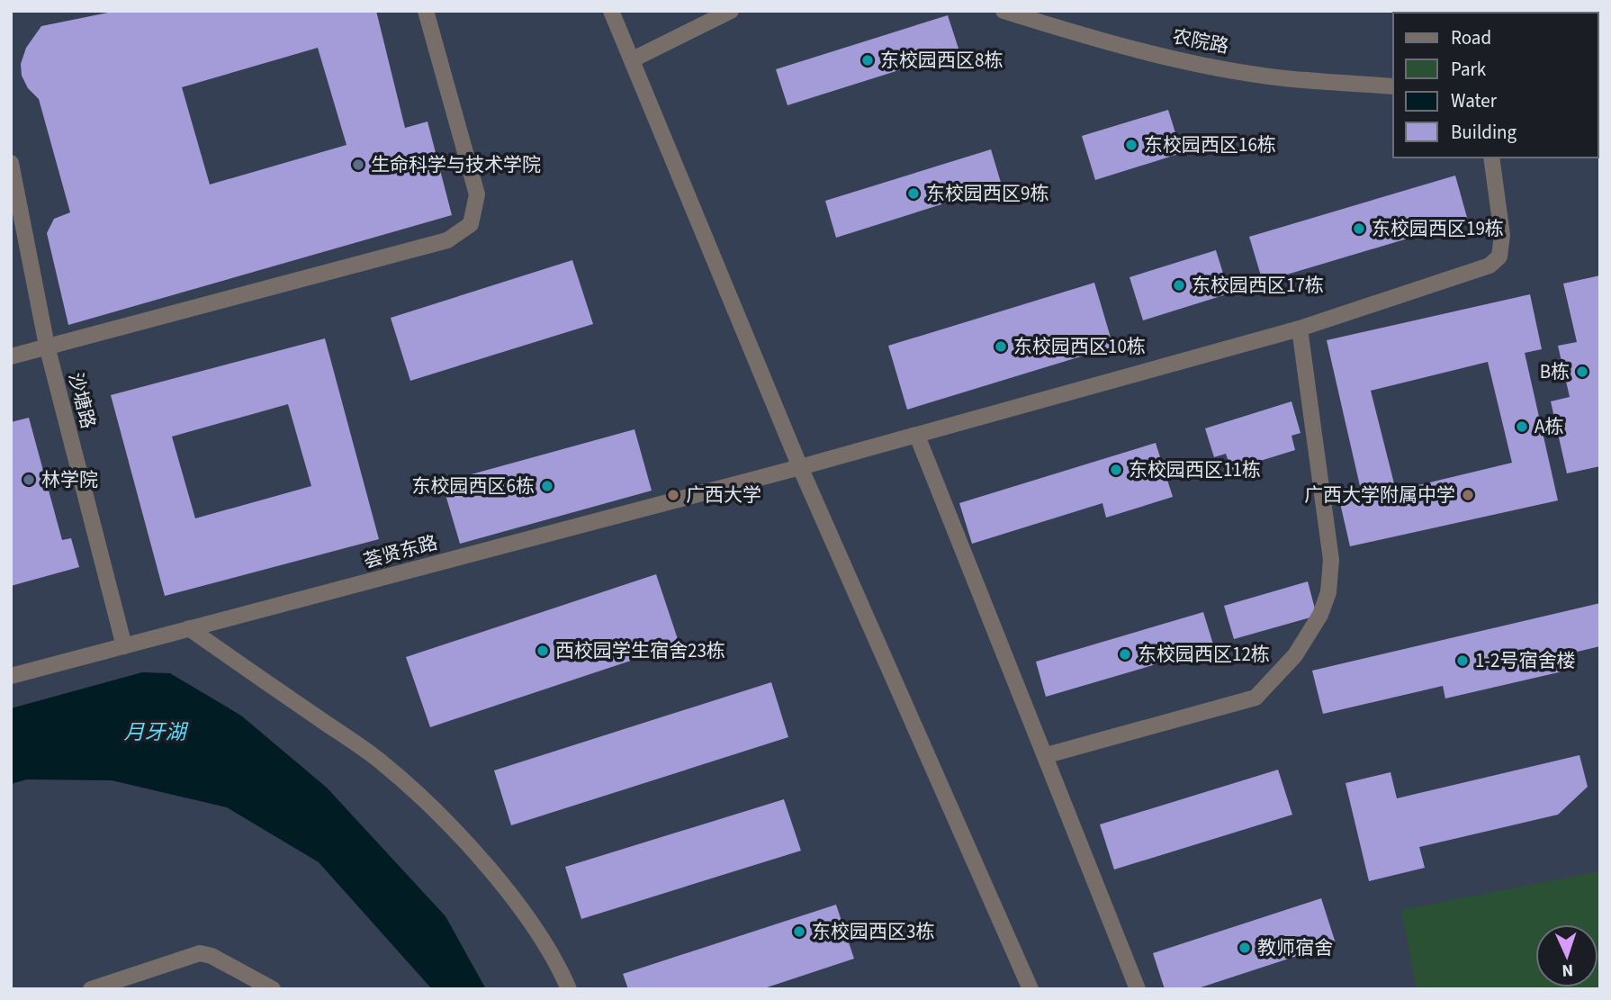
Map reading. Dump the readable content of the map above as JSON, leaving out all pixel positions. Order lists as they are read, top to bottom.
{
  "streets": {
    "street": ["农院路", "沙塘路", "荟贤东路"]
  },
  "crossings": [
    ["沙塘路", "荟贤东路"]
  ],
  "water": ["月牙湖"],
  "places": [
    "东校园西区8栋",
    "东校园西区16栋",
    "生命科学与技术学院",
    "东校园西区9栋",
    "东校园西区19栋",
    "东校园西区17栋",
    "东校园西区10栋",
    "B栋",
    "A栋",
    "东校园西区11栋",
    "林学院",
    "东校园西区6栋",
    "广西大学",
    "广西大学附属中学",
    "西校园学生宿舍23栋",
    "东校园西区12栋",
    "1-2号宿舍楼",
    "东校园西区3栋",
    "教师宿舍"
  ],
  "legend": [
    "Road",
    "Park",
    "Water",
    "Building"
  ],
  "north": "bottom"
}
